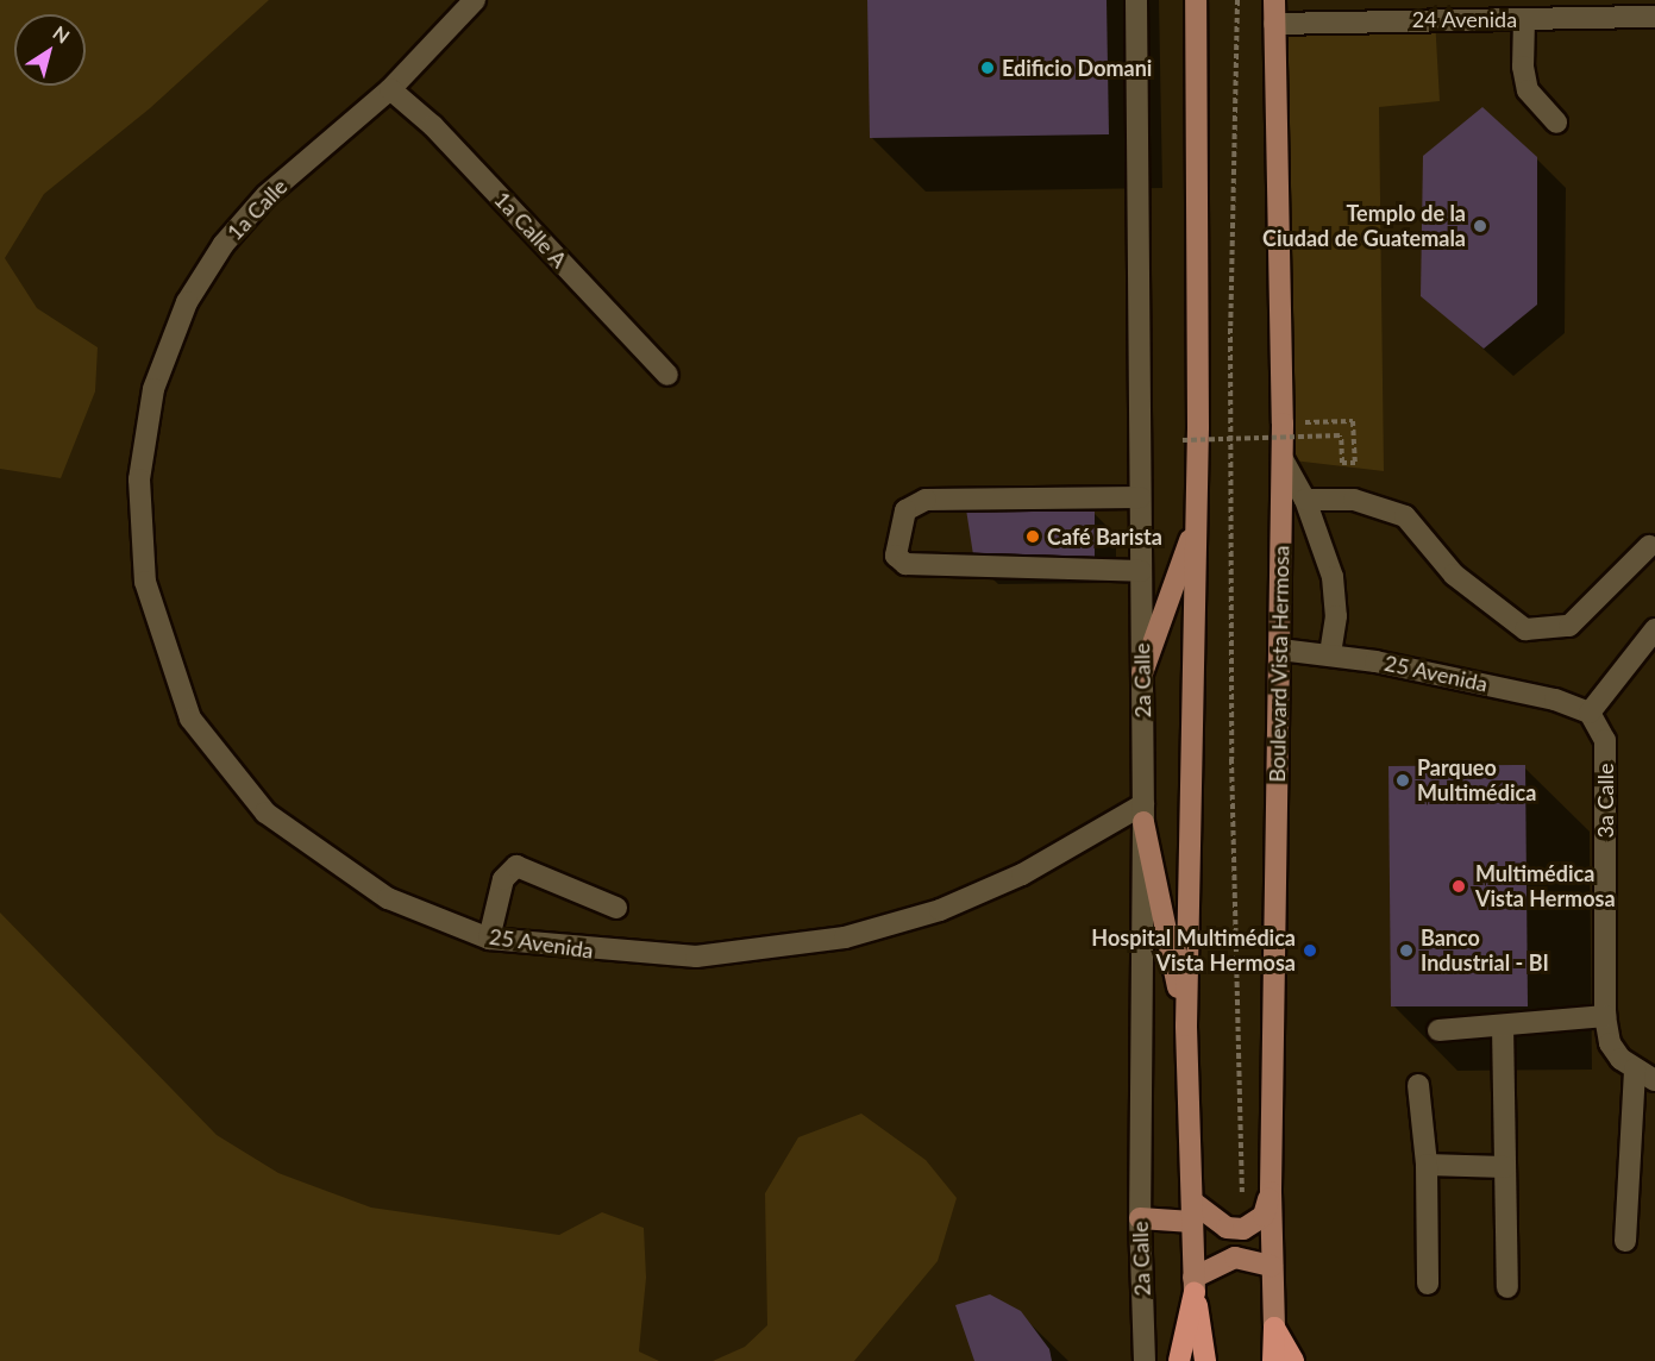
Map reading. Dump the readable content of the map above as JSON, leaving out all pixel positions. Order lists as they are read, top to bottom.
{
  "streets": {
    "main road": ["Boulevard Vista Hermosa"],
    "street": [
      "24 Avenida",
      "1a Calle",
      "1a Calle A",
      "25 Avenida",
      "2a Calle",
      "3a Calle"
    ]
  },
  "crossings": [
    ["24 Avenida", "Boulevard Vista Hermosa"],
    ["1a Calle", "1a Calle A"],
    ["1a Calle", "25 Avenida"],
    ["Boulevard Vista Hermosa", "25 Avenida"],
    ["25 Avenida", "2a Calle"],
    ["25 Avenida", "3a Calle"]
  ],
  "places": [
    "Edificio Domani",
    "Templo de la Ciudad de Guatemala",
    "Café Barista",
    "Parqueo Multimédica",
    "Multimédica Vista Hermosa",
    "Hospital Multimédica Vista Hermosa",
    "Banco Industrial - BI"
  ],
  "north": "top right"
}
